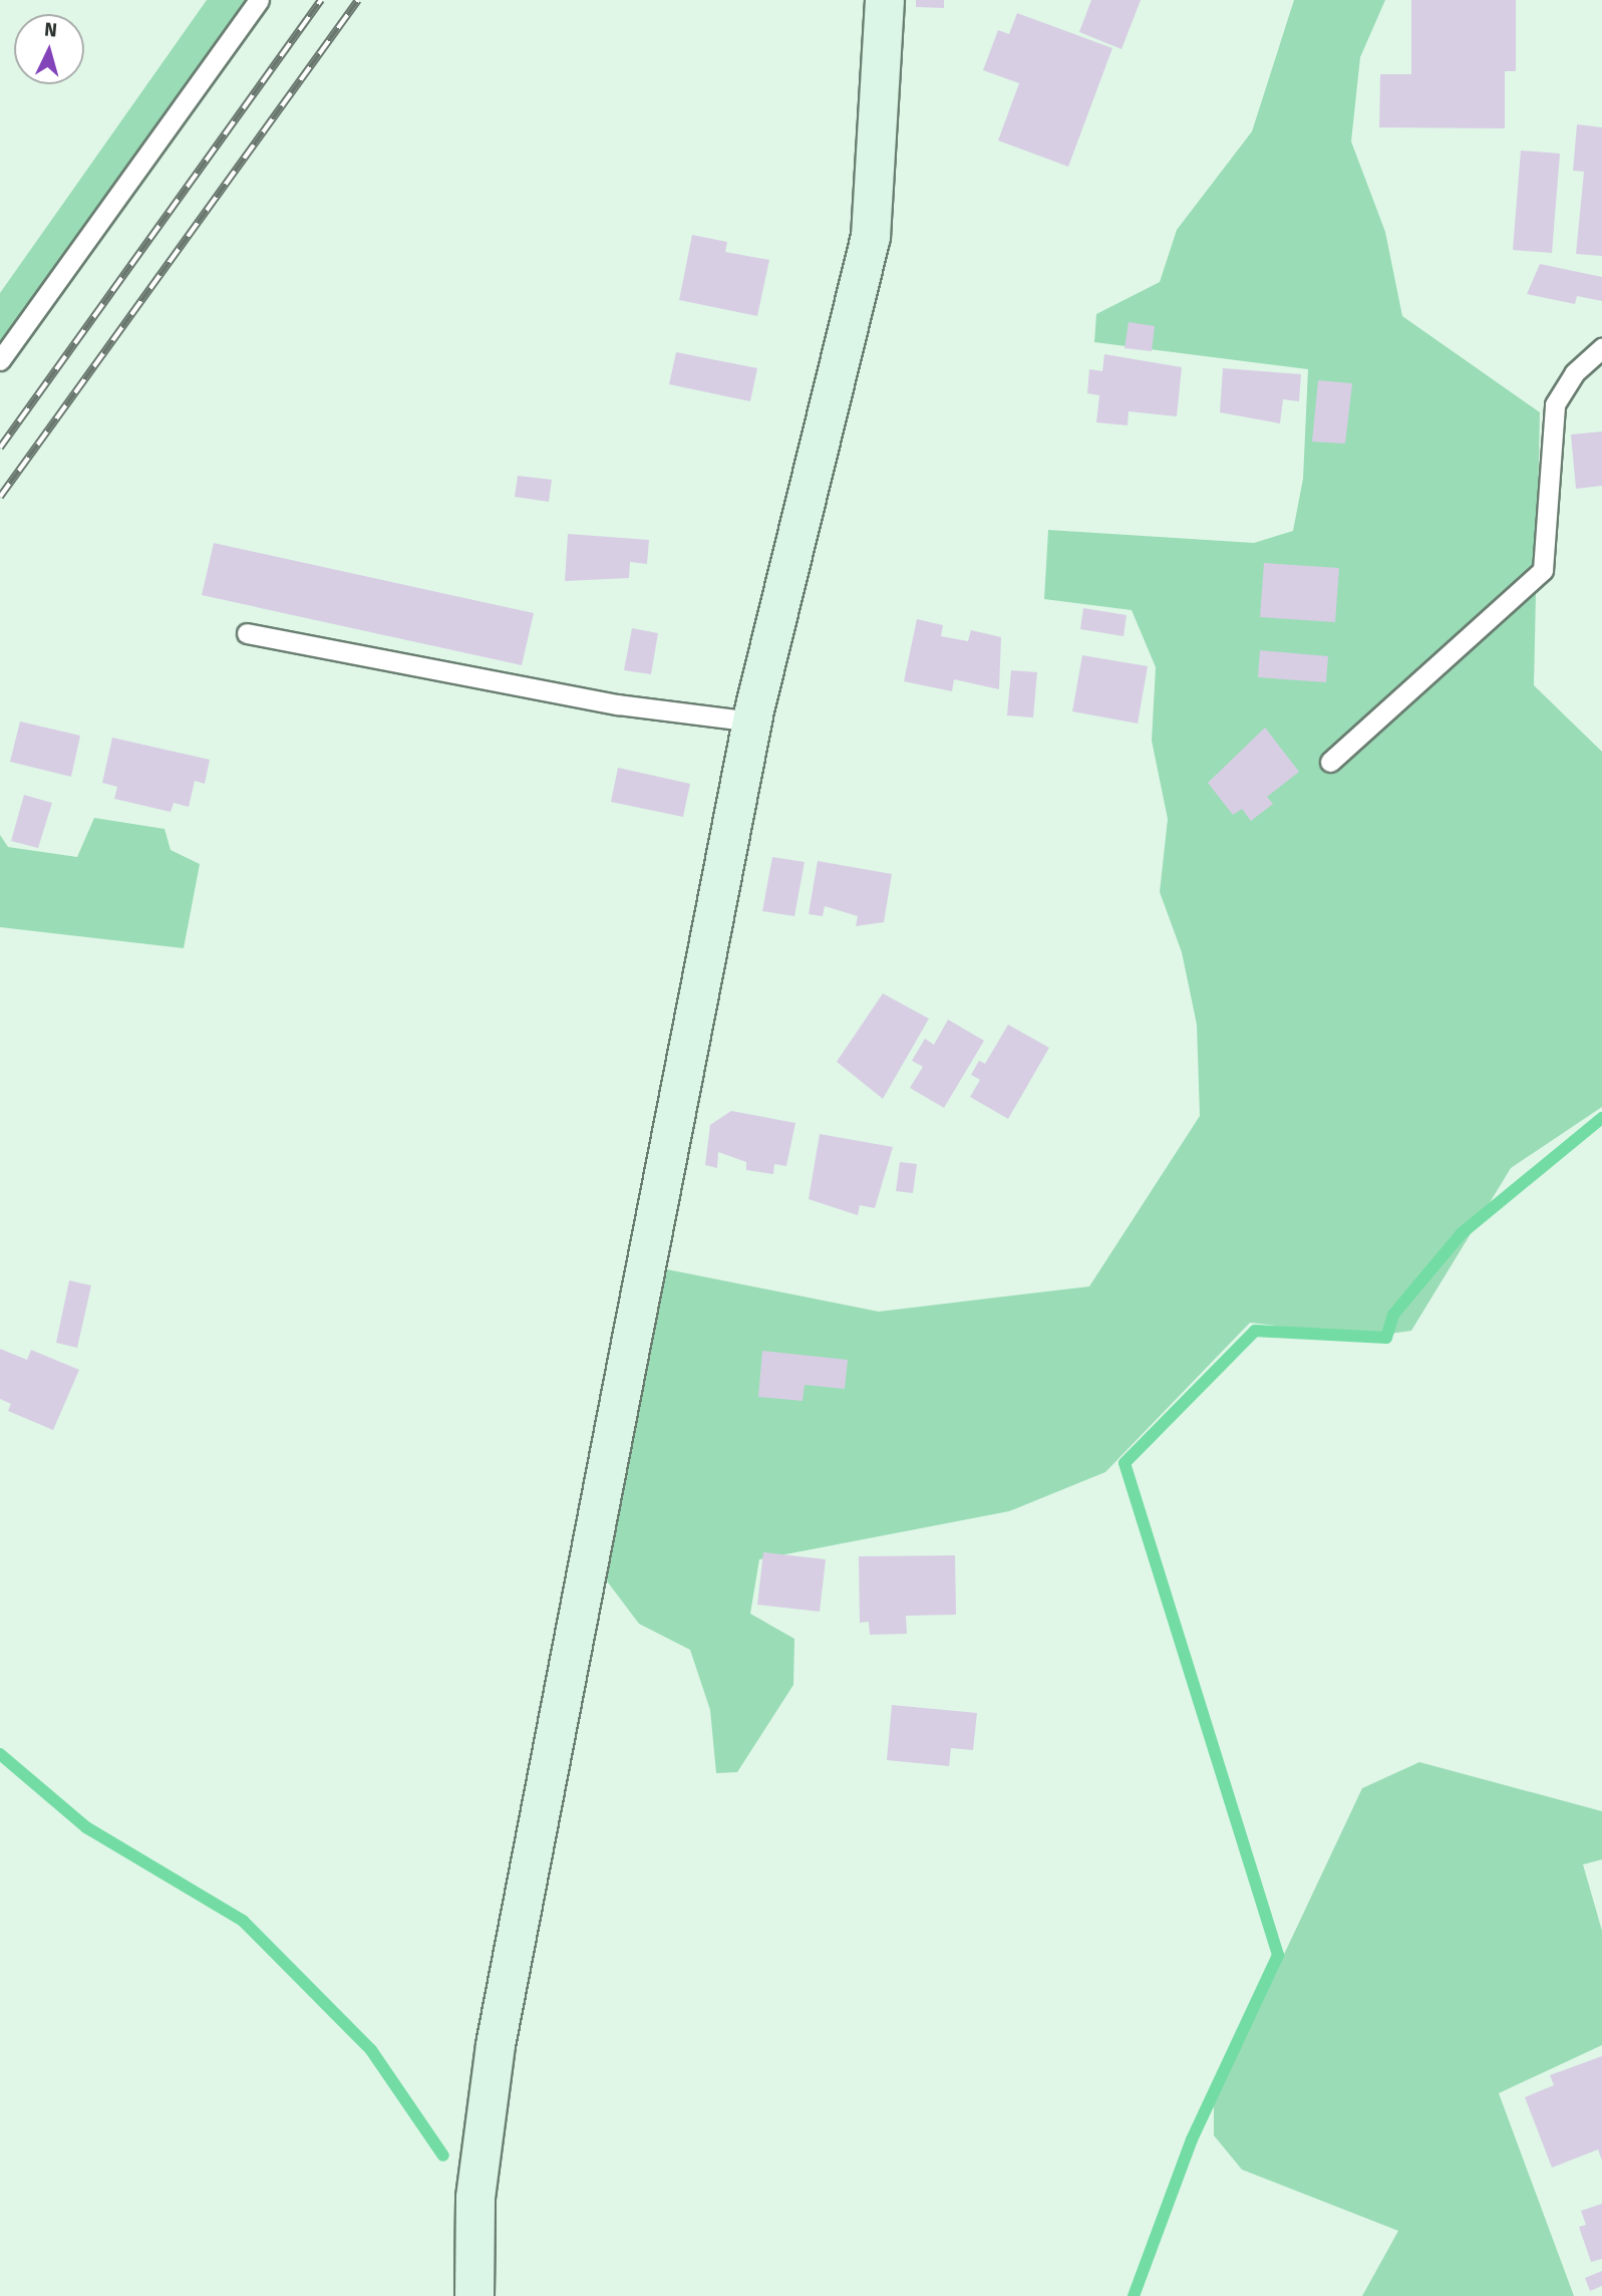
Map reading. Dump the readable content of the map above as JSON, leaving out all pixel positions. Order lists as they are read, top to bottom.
{
  "north": "top"
}
